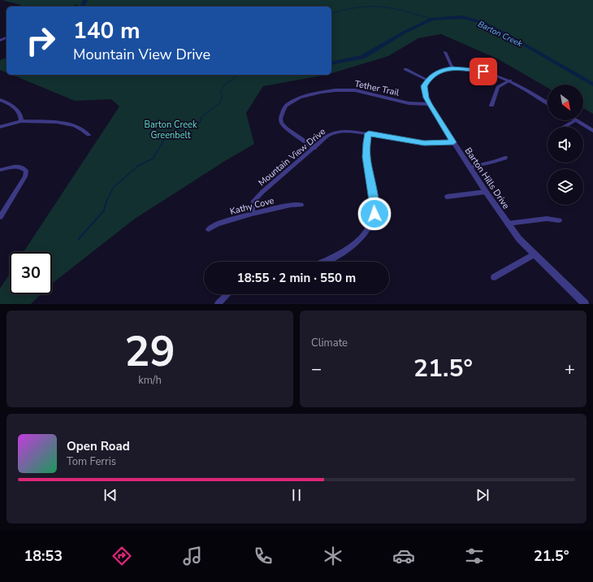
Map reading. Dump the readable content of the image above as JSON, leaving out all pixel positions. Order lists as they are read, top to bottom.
{
  "streets": {
    "street": [
      "Tether Trail",
      "Mountain View Drive",
      "Barton Hills Drive",
      "Kathy Cove"
    ]
  },
  "crossings": [
    ["Tether Trail", "Mountain View Drive"],
    ["Tether Trail", "Barton Hills Drive"],
    ["Mountain View Drive", "Barton Hills Drive"],
    ["Mountain View Drive", "Kathy Cove"]
  ],
  "water": ["Barton Creek"],
  "parks": ["Barton Creek Greenbelt"],
  "north": "bottom right",
  "page": {
    "turn": ["140 m", "Mountain View Drive"],
    "limit": "30",
    "trip": "18:55 · 2 min · 550 m",
    "tile": [
      ["29", "km/h"],
      "Climate"
    ],
    "heat": ["−", "21.5°", "+"],
    "song": ["Open Road", "Tom Ferris"],
    "tabs": ["18:53", "21.5°"]
  }
}
